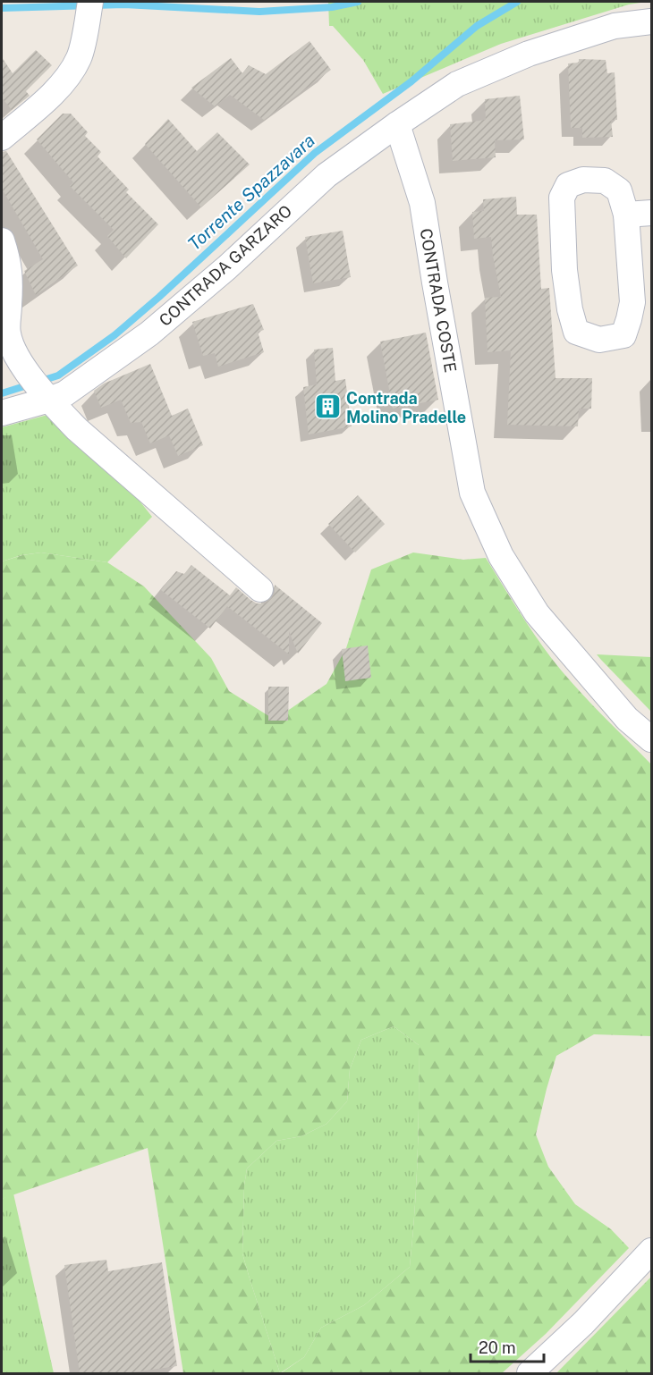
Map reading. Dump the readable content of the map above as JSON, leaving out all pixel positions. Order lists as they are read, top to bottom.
{
  "streets": {
    "street": ["CONTRADA GARZARO", "CONTRADA COSTE"]
  },
  "crossings": [
    ["CONTRADA GARZARO", "CONTRADA COSTE"]
  ],
  "water": ["Torrente Spazzavara"],
  "places": {
    "building": ["Contrada Molino Pradelle"]
  },
  "scale_bar": "20 m"
}
